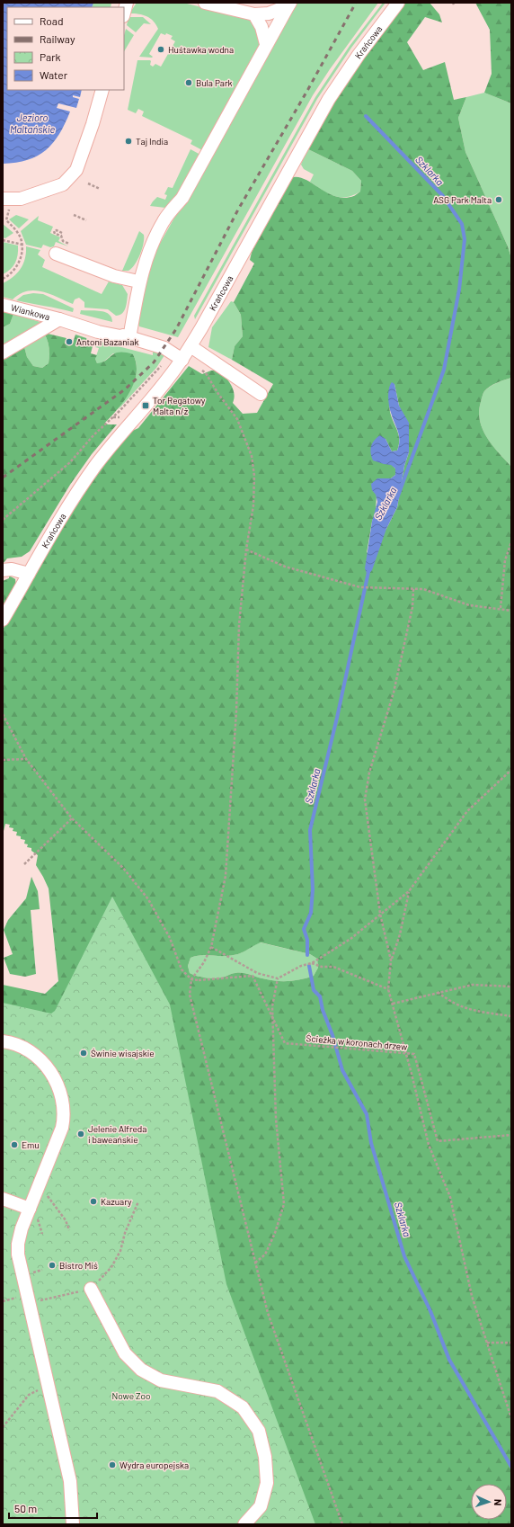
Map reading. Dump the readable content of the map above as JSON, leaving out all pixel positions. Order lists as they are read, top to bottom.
{
  "streets": {
    "street": ["Krańcowa", "Wiankowa"],
    "path": ["Ścieżka w koronach drzew"]
  },
  "crossings": [
    ["Krańcowa", "Wiankowa"]
  ],
  "water": ["Jezioro Maltańskie", "Szklarka"],
  "parks": ["Nowe Zoo"],
  "places": {
    "other": [
      "Huśtawka wodna",
      "Bula Park",
      "Taj India",
      "ASG Park Malta",
      "Antoni Bazaniak",
      "Świnie wisajskie",
      "Jelenie Alfreda i baweańskie",
      "Emu",
      "Kazuary",
      "Bistro Miś",
      "Wydra europejska"
    ],
    "transit": ["Tor Regatowy Malta n/ż"]
  },
  "legend": [
    "Road",
    "Railway",
    "Park",
    "Water"
  ],
  "scale_bar": "50 m",
  "north": "right"
}
